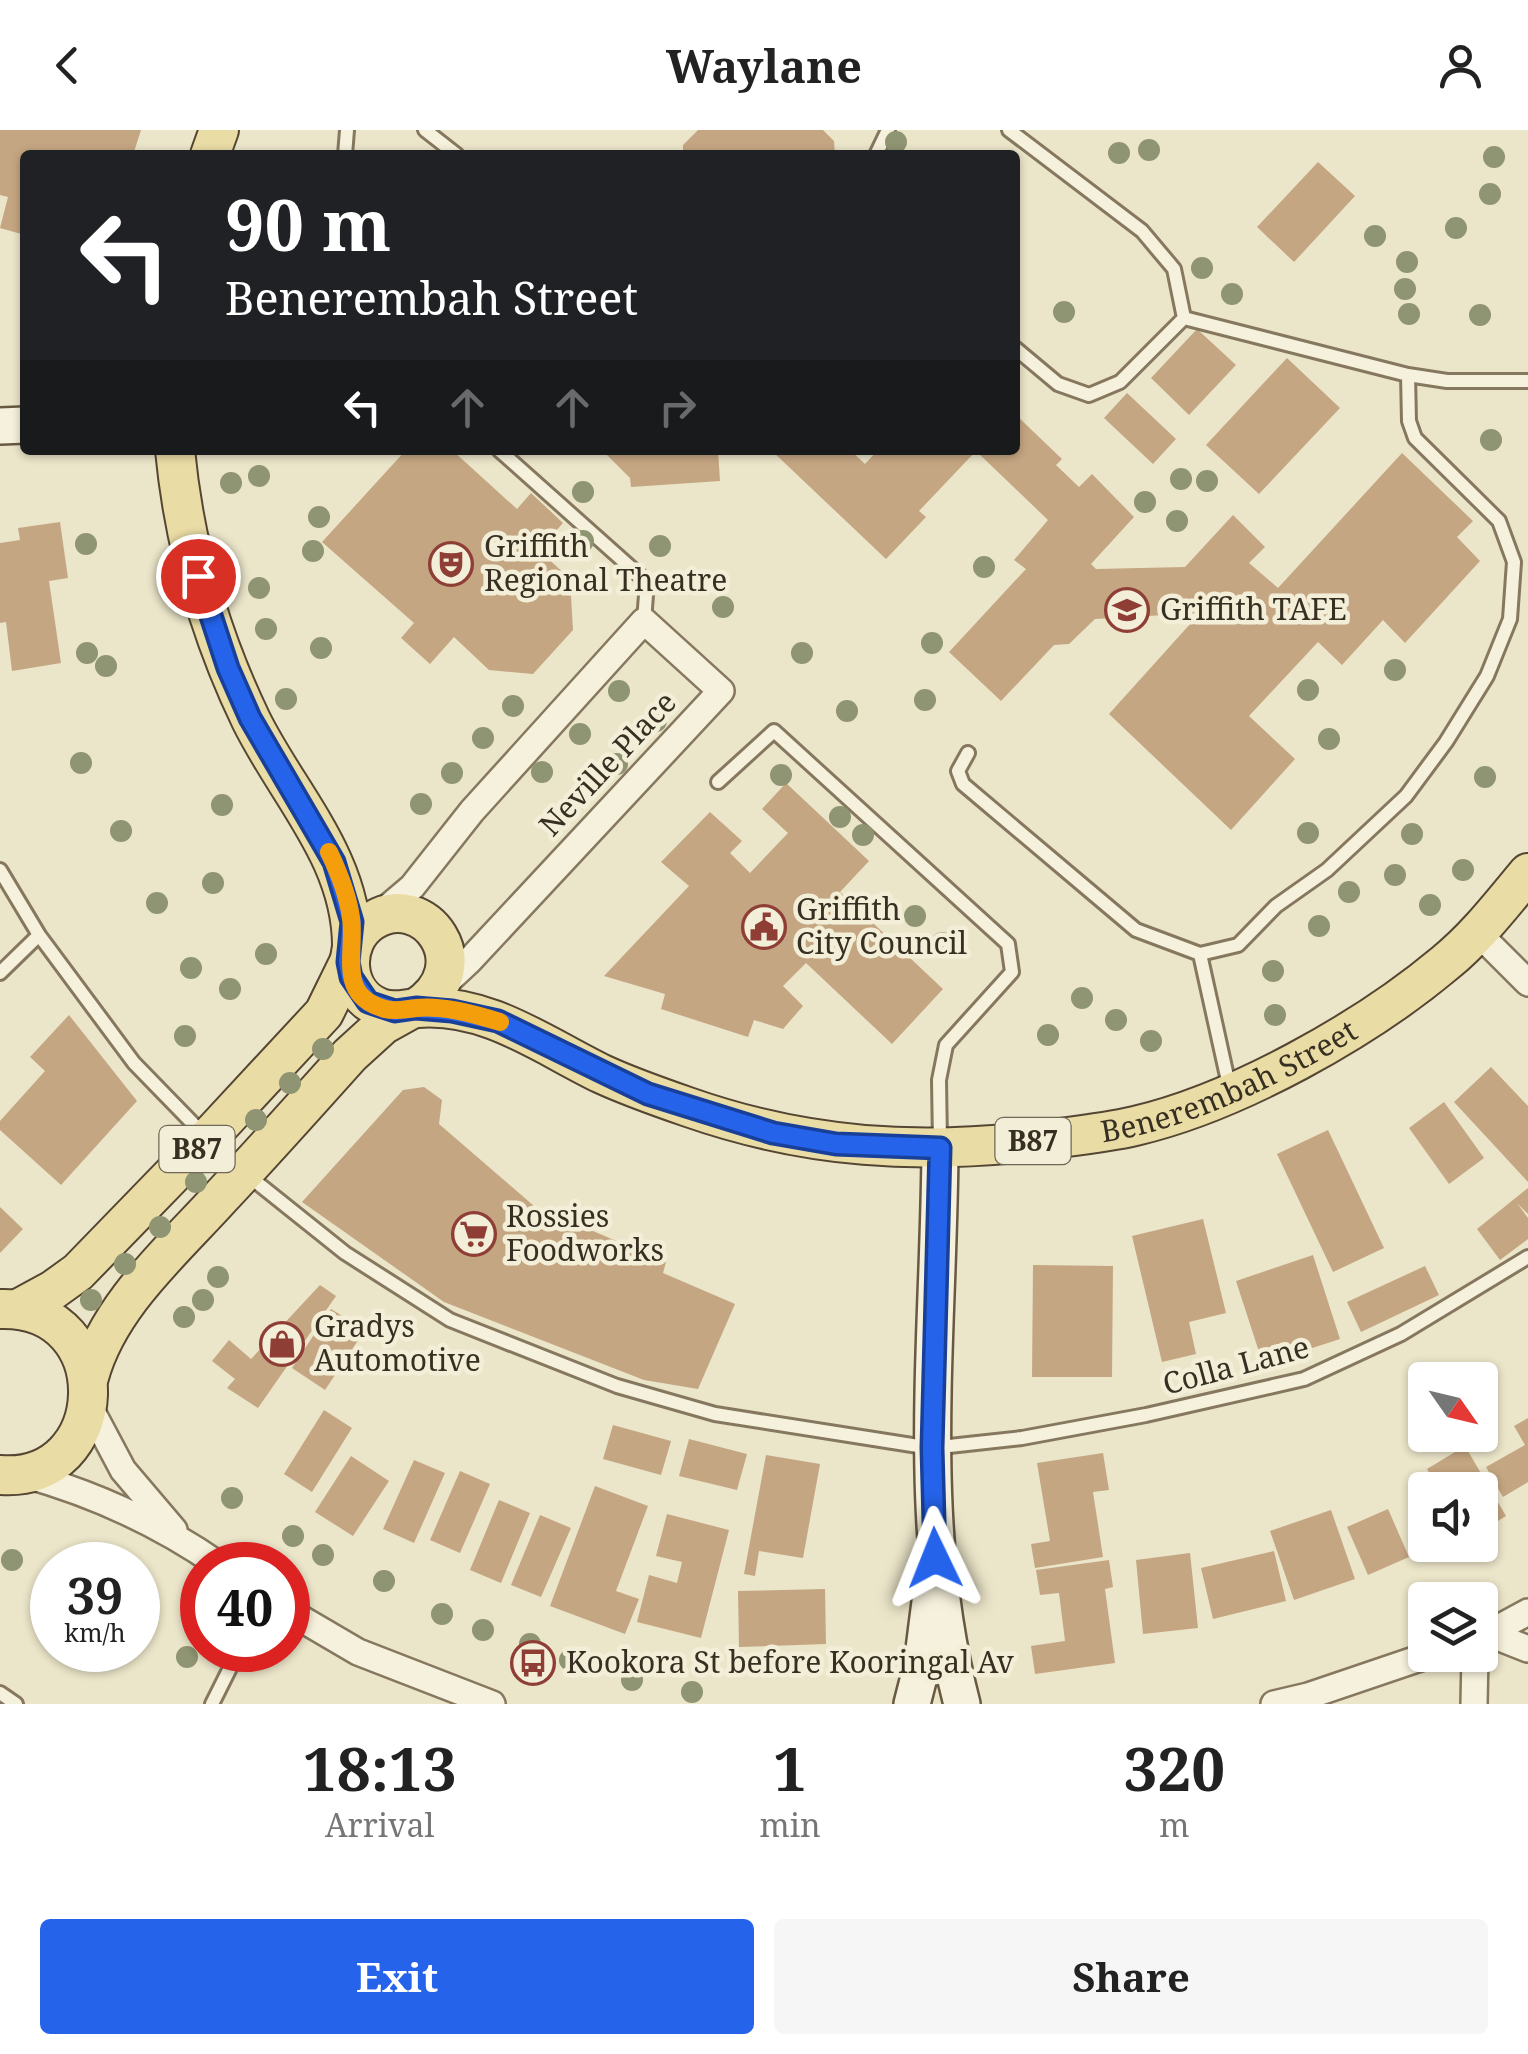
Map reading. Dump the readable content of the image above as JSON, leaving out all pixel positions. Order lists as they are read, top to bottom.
{
  "streets": {
    "main road": ["Benerembah Street", "B87"],
    "street": ["Neville Place"],
    "lane": ["Colla Lane"]
  },
  "crossings": [
    ["Neville Place", "Benerembah Street"],
    ["Neville Place", "B87"],
    ["Benerembah Street", "B87"],
    ["B87", "Colla Lane"]
  ],
  "places": {
    "theatre": ["Griffith Regional Theatre"],
    "school or university": ["Griffith TAFE"],
    "public building": ["Griffith City Council"],
    "supermarket": ["Rossies Foodworks"],
    "shop": ["Gradys Automotive"],
    "bus stop": ["Kookora St before Kooringal Av"]
  },
  "north": "bottom right",
  "page": {
    "header": "Waylane",
    "turn": ["90 m", "Benerembah Street"],
    "speed": "39 km/h",
    "limit": "40",
    "eta": [
      "18:13",
      "Arrival",
      "1",
      "min",
      "320",
      "m"
    ],
    "buttons": ["Exit", "Share"]
  }
}
